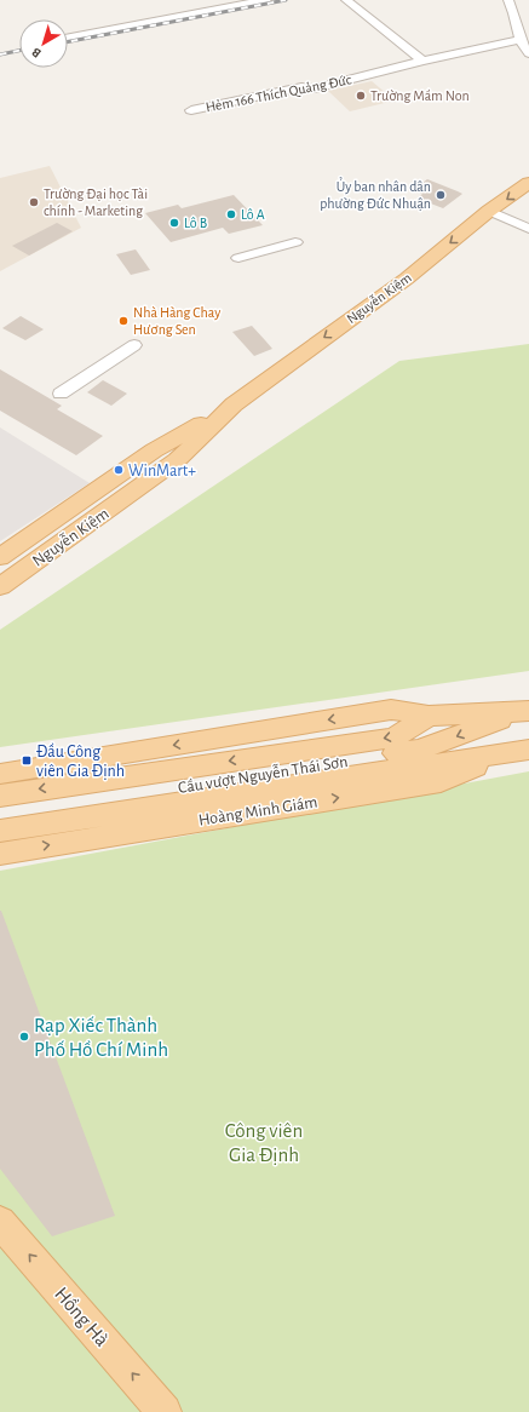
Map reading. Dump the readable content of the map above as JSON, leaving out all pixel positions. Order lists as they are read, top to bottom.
{
  "streets": {
    "main road": [
      "Nguyễn Kiệm",
      "Cầu vượt Nguyễn Thái Sơn",
      "Hoàng Minh Giám",
      "Hồng Hà"
    ],
    "street": ["Hẻm 166 Thích Quảng Đức"]
  },
  "crossings": [
    ["Cầu vượt Nguyễn Thái Sơn", "Hoàng Minh Giám"]
  ],
  "one_way": ["Nguyễn Kiệm", "Hồng Hà"],
  "parks": ["Công viên Gia Định"],
  "places": {
    "other": [
      "Trường Mầm Non",
      "Ủy ban nhân dân phường Đức Nhuận",
      "Trường Đại học Tài chính - Marketing",
      "Lô A",
      "Lô B",
      "Nhà Hàng Chay Hương Sen",
      "WinMart+",
      "Rạp Xiếc Thành Phố Hồ Chí Minh"
    ],
    "transit": ["Đầu Công viên Gia Định"]
  },
  "north": "bottom left"
}
